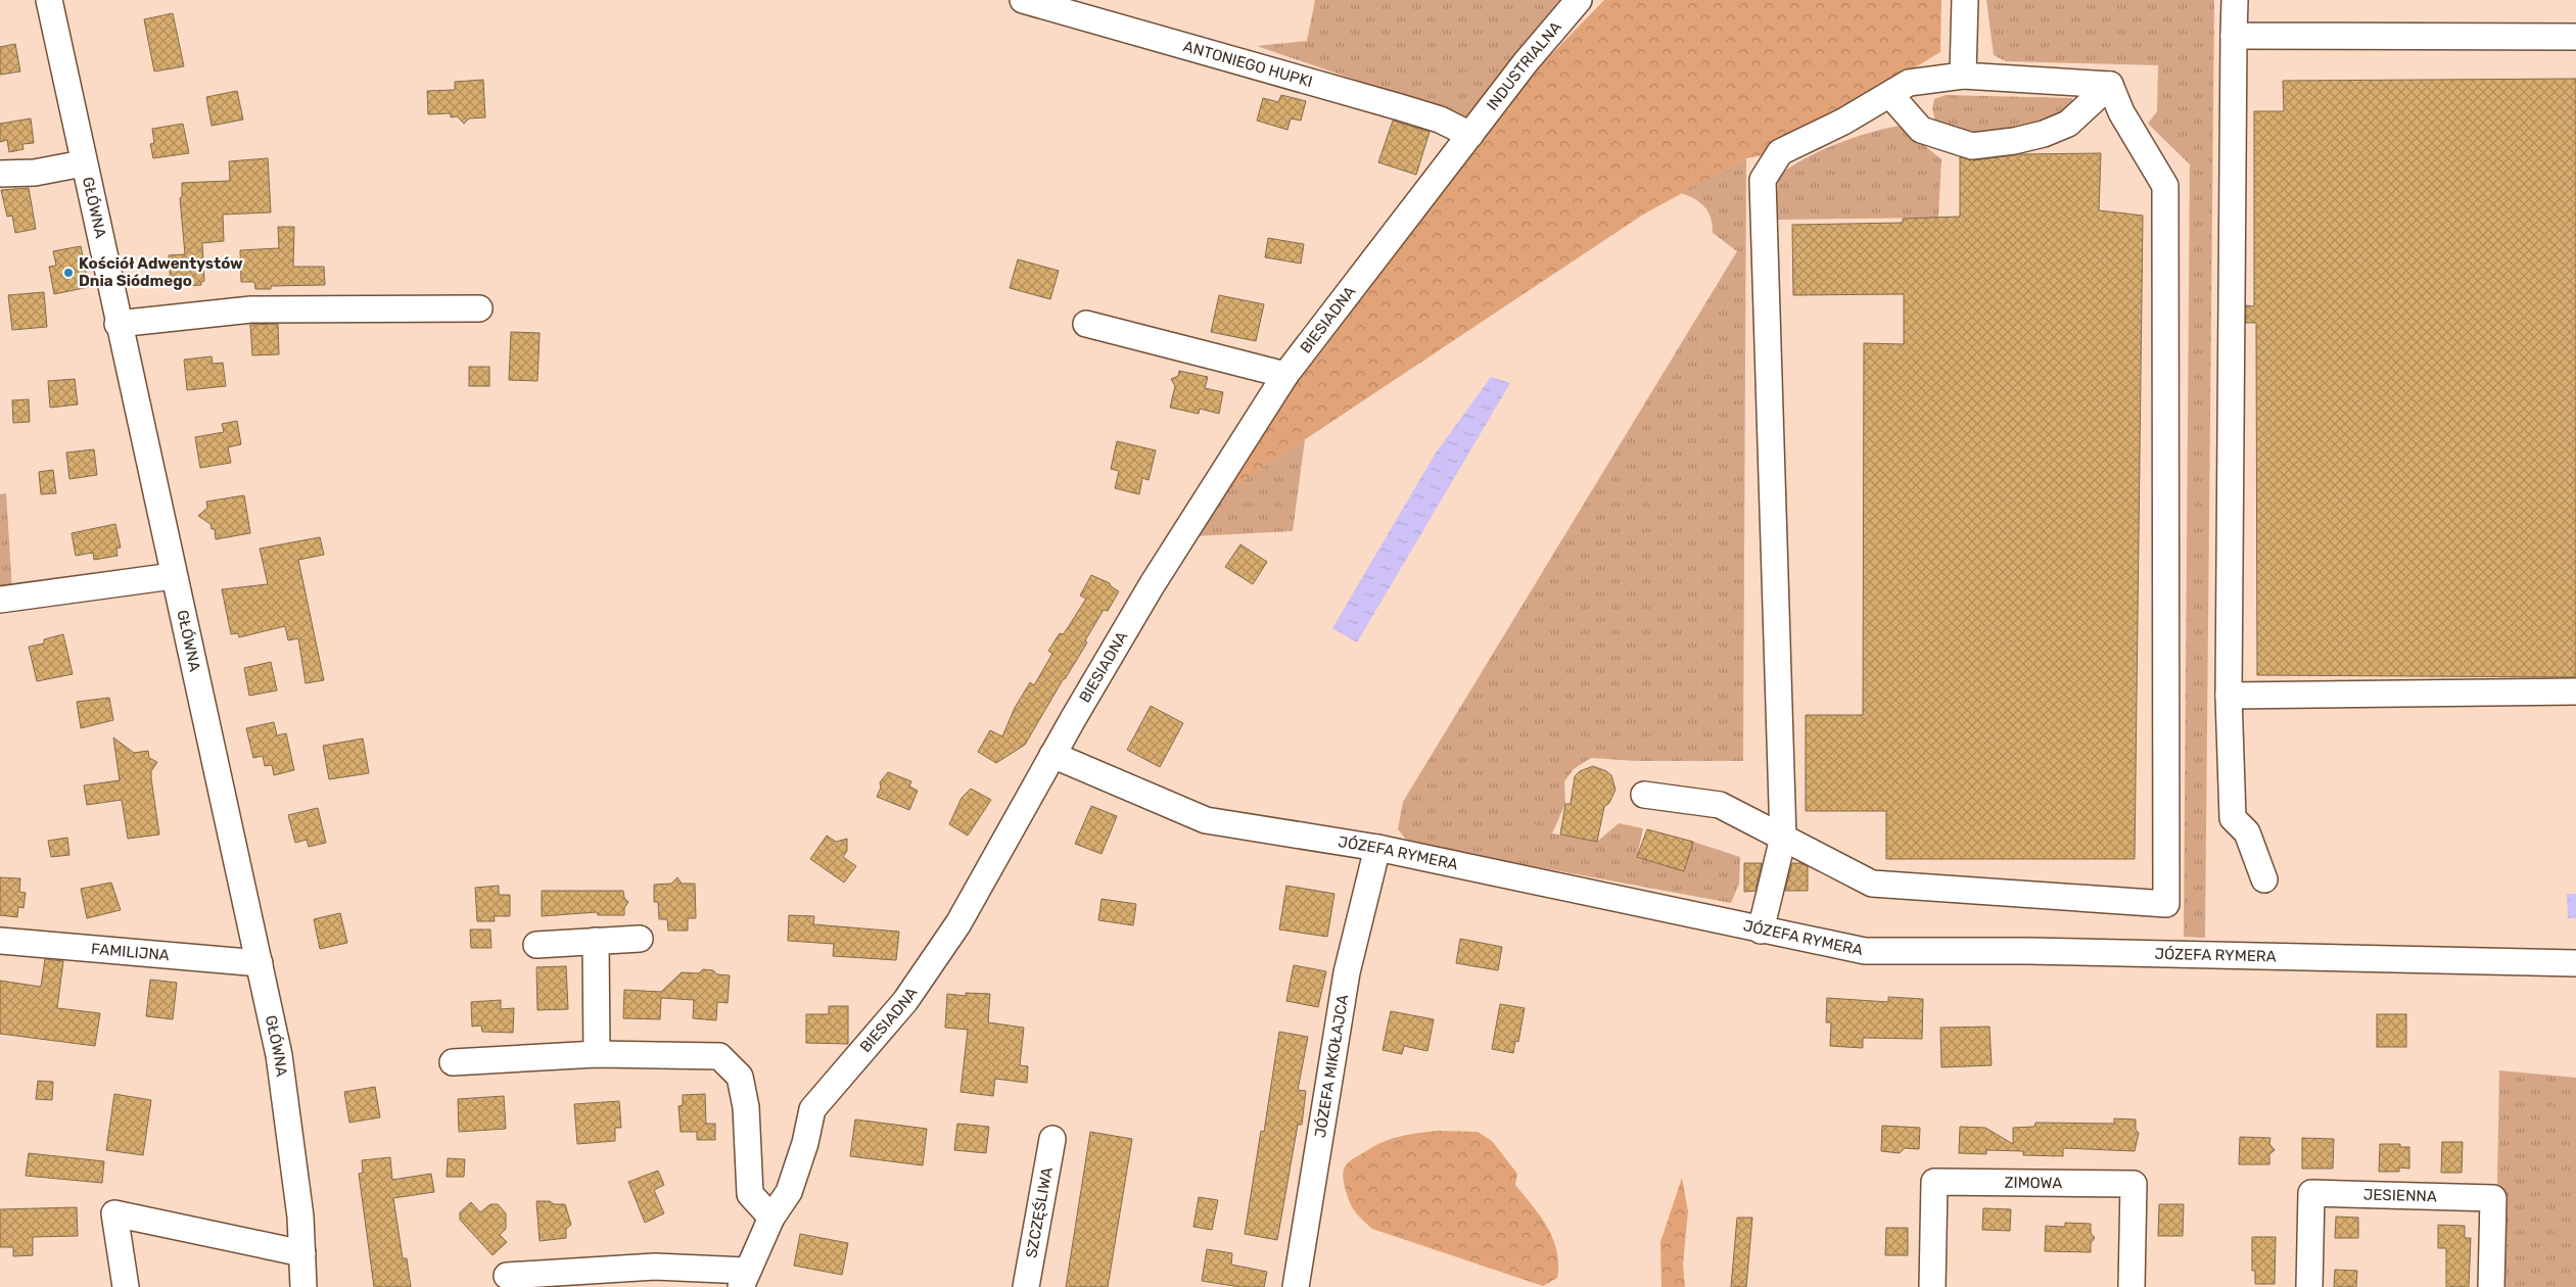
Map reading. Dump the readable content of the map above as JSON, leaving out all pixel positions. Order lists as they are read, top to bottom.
{
  "streets": {
    "street": [
      "ANTONIEGO HUPKI",
      "INDUSTRIALNA",
      "GŁÓWNA",
      "BIESIADNA",
      "JÓZEFA RYMERA",
      "FAMILIJNA",
      "JÓZEFA MIKOŁAJCA",
      "ZIMOWA",
      "JESIENNA",
      "SZCZĘŚLIWA"
    ]
  },
  "crossings": [
    ["ANTONIEGO HUPKI", "INDUSTRIALNA"],
    ["ANTONIEGO HUPKI", "BIESIADNA"],
    ["INDUSTRIALNA", "BIESIADNA"],
    ["GŁÓWNA", "FAMILIJNA"],
    ["BIESIADNA", "JÓZEFA RYMERA"],
    ["JÓZEFA RYMERA", "JÓZEFA MIKOŁAJCA"]
  ],
  "places": ["Kościół Adwentystów Dnia Siódmego"]
}
